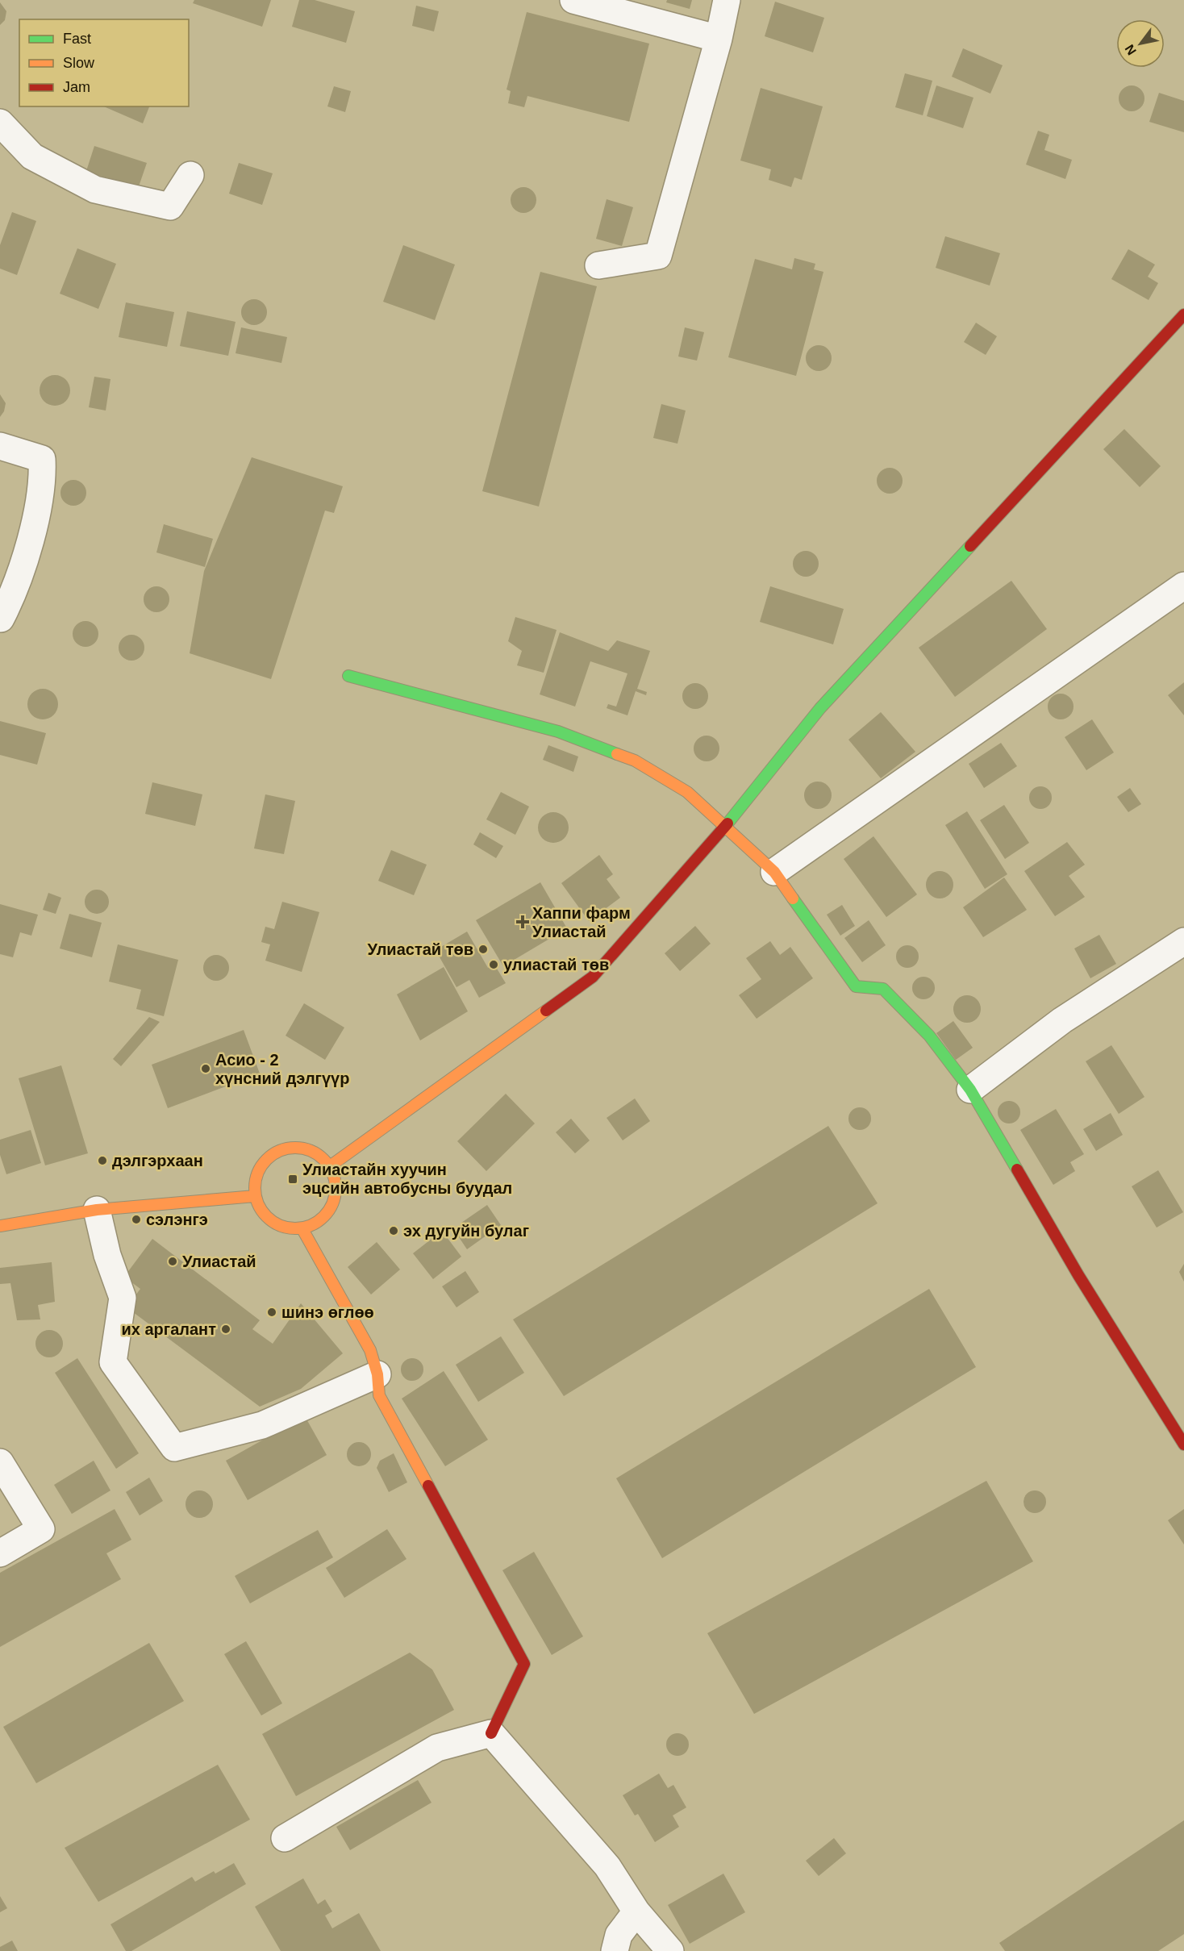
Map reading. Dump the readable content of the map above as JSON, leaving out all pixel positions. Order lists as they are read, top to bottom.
{
  "places": {
    "health": ["Хаппи фарм Улиастай"],
    "other": [
      "Улиастай төв",
      "улиастай төв",
      "Асио - 2 хүнсний дэлгүүр",
      "дэлгэрхаан",
      "сэлэнгэ",
      "эх дугуйн булаг",
      "Улиастай",
      "шинэ өглөө",
      "их аргалант"
    ],
    "transit": ["Улиастайн хуучин эцсийн автобусны буудал"]
  },
  "legend": ["Fast", "Slow", "Jam"],
  "north": "bottom left"
}
